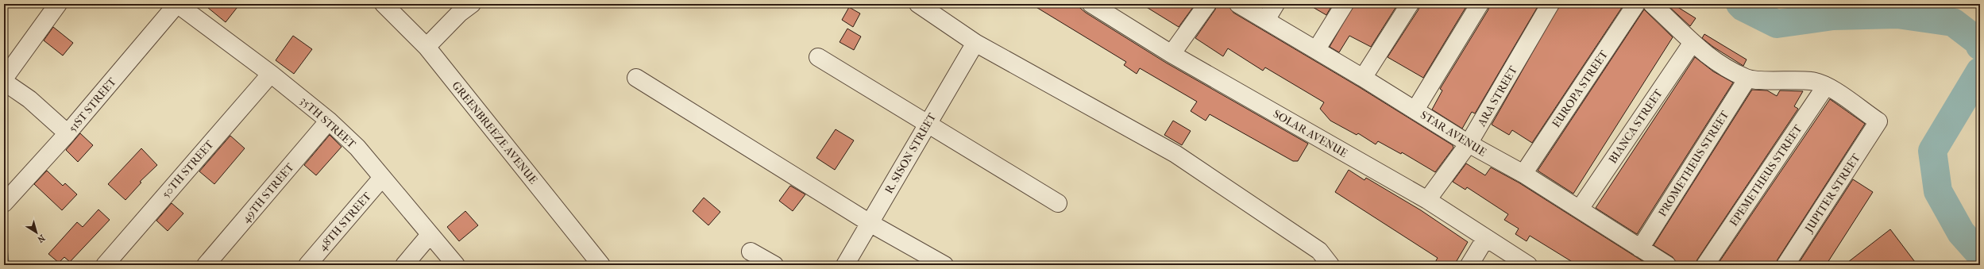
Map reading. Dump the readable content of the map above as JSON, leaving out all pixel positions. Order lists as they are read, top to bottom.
{
  "streets": {
    "street": [
      "EUROPA STREET",
      "ARA STREET",
      "51ST STREET",
      "35TH STREET",
      "BIANCA STREET",
      "GREENBREEZE AVENUE",
      "SOLAR AVENUE",
      "STAR AVENUE",
      "R. SISON STREET",
      "PROMETHEUS STREET",
      "50TH STREET",
      "EPEMETHEUS STREET",
      "49TH STREET",
      "JUPITER STREET",
      "48TH STREET"
    ]
  },
  "crossings": [
    ["EUROPA STREET", "STAR AVENUE"],
    ["ARA STREET", "SOLAR AVENUE"],
    ["ARA STREET", "STAR AVENUE"],
    ["51ST STREET", "35TH STREET"],
    ["35TH STREET", "50TH STREET"],
    ["35TH STREET", "49TH STREET"],
    ["35TH STREET", "48TH STREET"],
    ["BIANCA STREET", "STAR AVENUE"],
    ["STAR AVENUE", "PROMETHEUS STREET"],
    ["EPEMETHEUS STREET", "JUPITER STREET"]
  ],
  "north": "bottom right"
}
